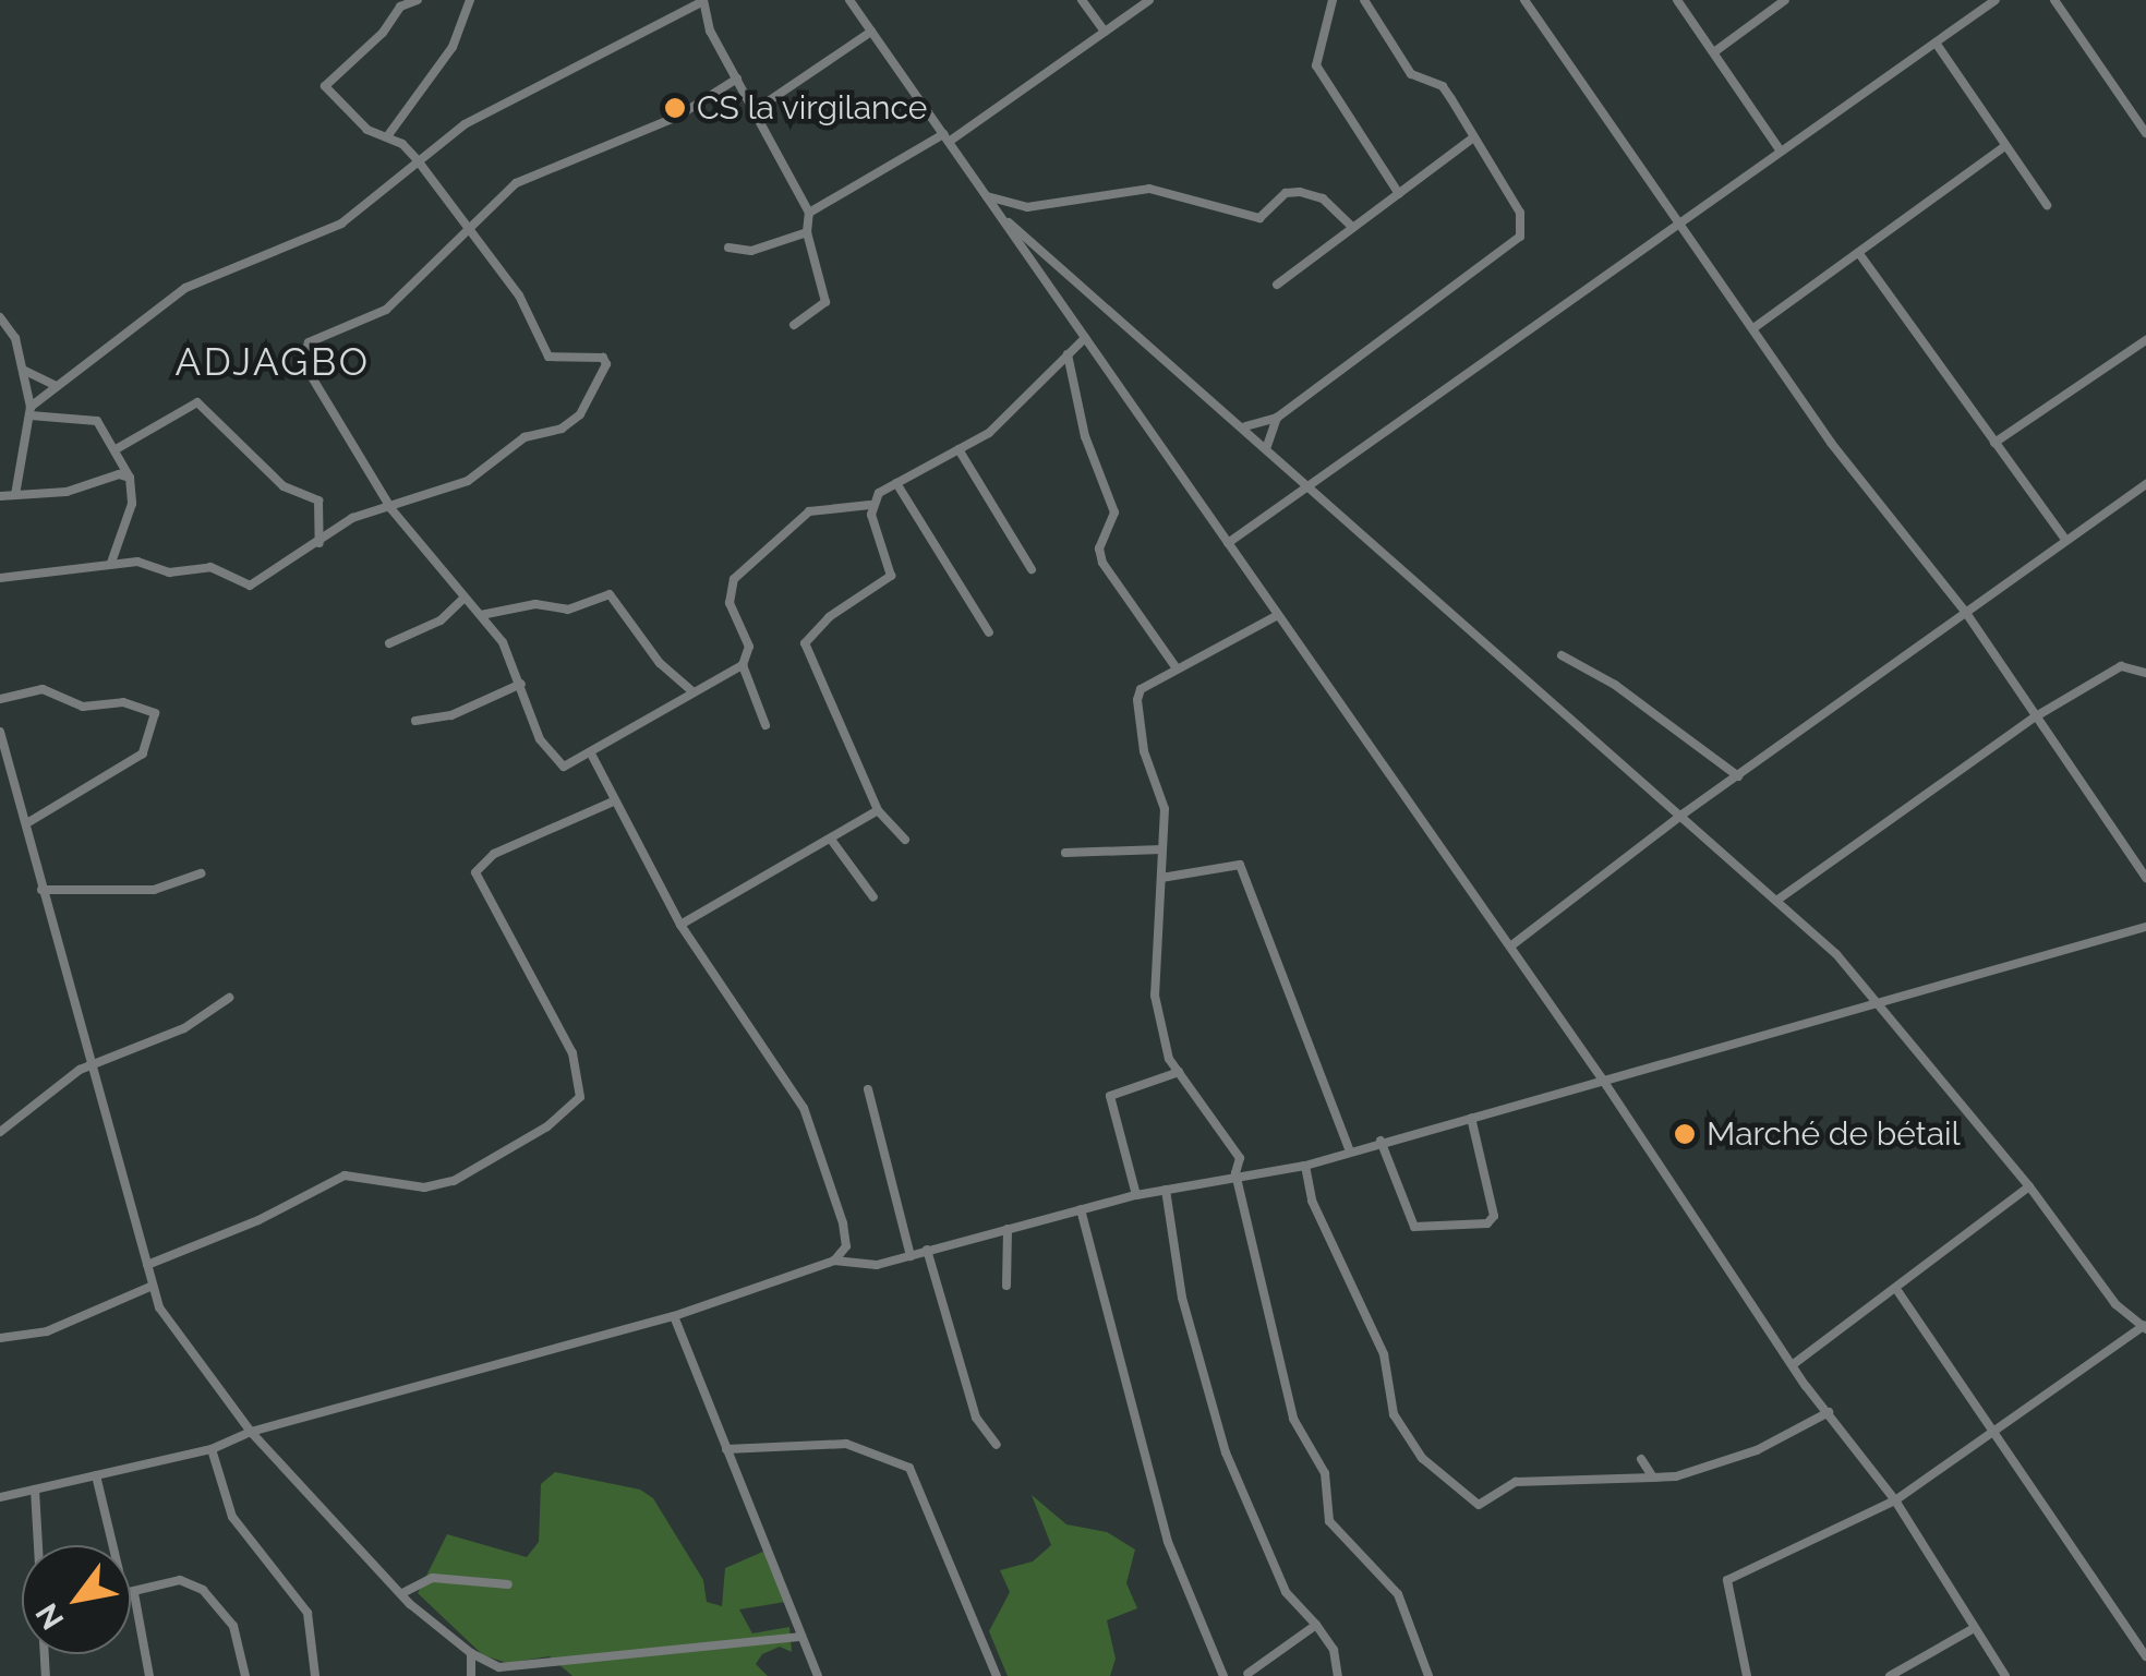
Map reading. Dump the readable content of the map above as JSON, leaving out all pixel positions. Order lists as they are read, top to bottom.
{
  "districts": ["ADJAGBO"],
  "places": ["CS la virgilance", "Marché de bétail"],
  "north": "bottom left"
}
